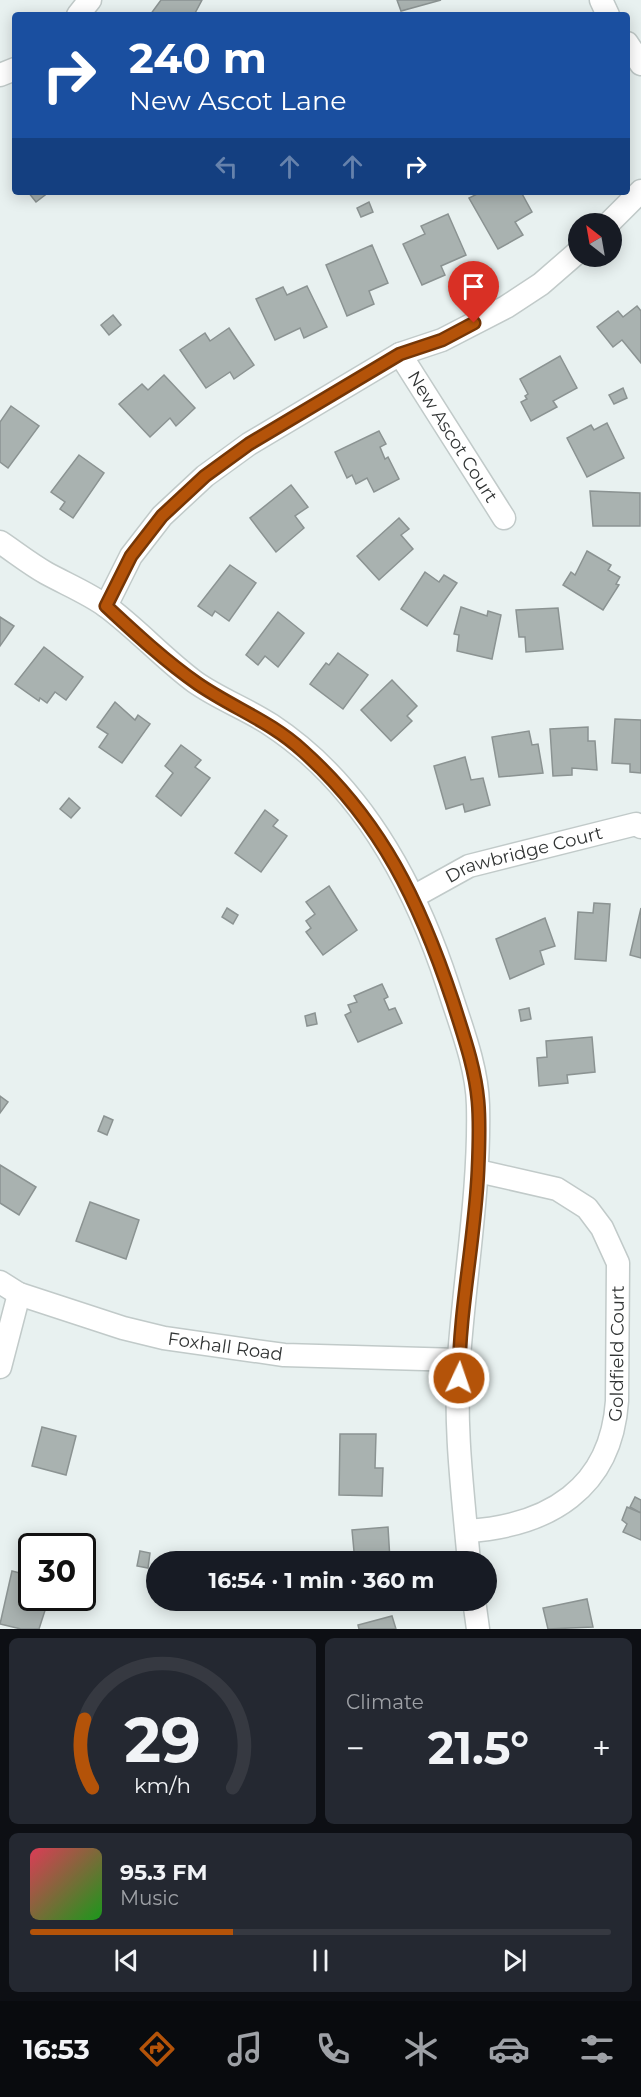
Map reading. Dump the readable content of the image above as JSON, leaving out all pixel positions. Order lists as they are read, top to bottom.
{
  "streets": {
    "street": [
      "New Ascot Court",
      "Drawbridge Court",
      "Foxhall Road",
      "Goldfield Court"
    ]
  },
  "north": "top left",
  "page": {
    "turn": ["240 m", "New Ascot Lane"],
    "limit": "30",
    "trip": "16:54 · 1 min · 360 m",
    "tile": "Climate",
    "heat": ["−", "21.5°", "+"],
    "song": ["95.3 FM", "Music"],
    "tabs": "16:53",
    "gauge": ["29", "km/h"]
  }
}
